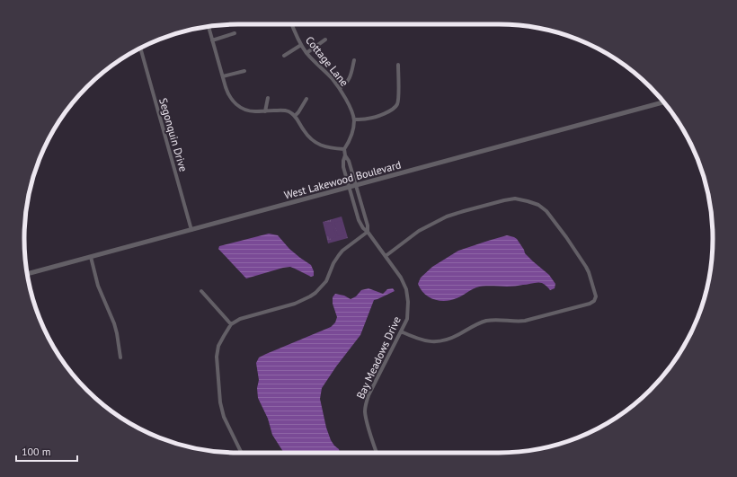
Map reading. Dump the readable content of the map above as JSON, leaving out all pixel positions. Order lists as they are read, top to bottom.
{
  "streets": {
    "street": [
      "Cottage Lane",
      "Segonquin Drive",
      "West Lakewood Boulevard",
      "Bay Meadows Drive"
    ]
  },
  "crossings": [
    ["Segonquin Drive", "West Lakewood Boulevard"],
    ["West Lakewood Boulevard", "Bay Meadows Drive"]
  ],
  "scale_bar": "100 m"
}
